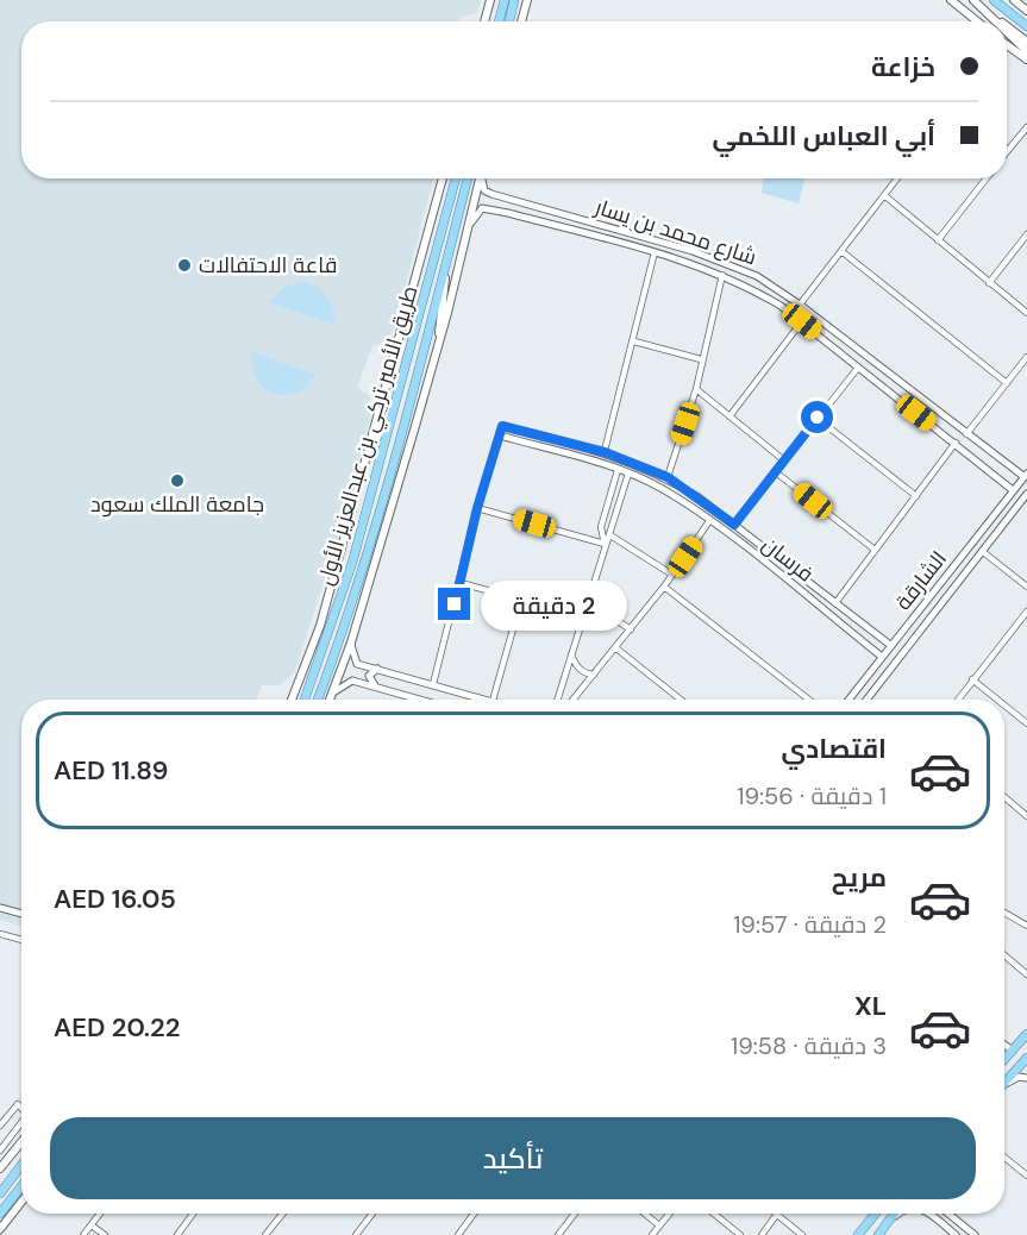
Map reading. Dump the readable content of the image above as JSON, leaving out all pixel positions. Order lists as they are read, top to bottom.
{
  "streets": {
    "main road": ["طريق الأمير تركي بن عبدالعزيز الأول"],
    "street": ["شارع محمد بن يسار", "فرسان", "الشارقة"]
  },
  "crossings": [
    ["شارع محمد بن يسار", "الشارقة"],
    ["فرسان", "الشارقة"]
  ],
  "places": ["قاعة الاحتفالات", "جامعة الملك سعود"],
  "page": {
    "banner": ["خزاعة", "أبي العباس اللخمي"],
    "bubble": "2 دقيقة",
    "list": [
      {
        "name": "اقتصادي",
        "note": "1 دقيقة · 19:56",
        "value": "AED 11.89"
      },
      {
        "name": "مريح",
        "note": "2 دقيقة · 19:57",
        "value": "AED 16.05"
      },
      {
        "name": "XL",
        "note": "3 دقيقة · 19:58",
        "value": "AED 20.22"
      }
    ],
    "buttons": "تأكيد"
  }
}
